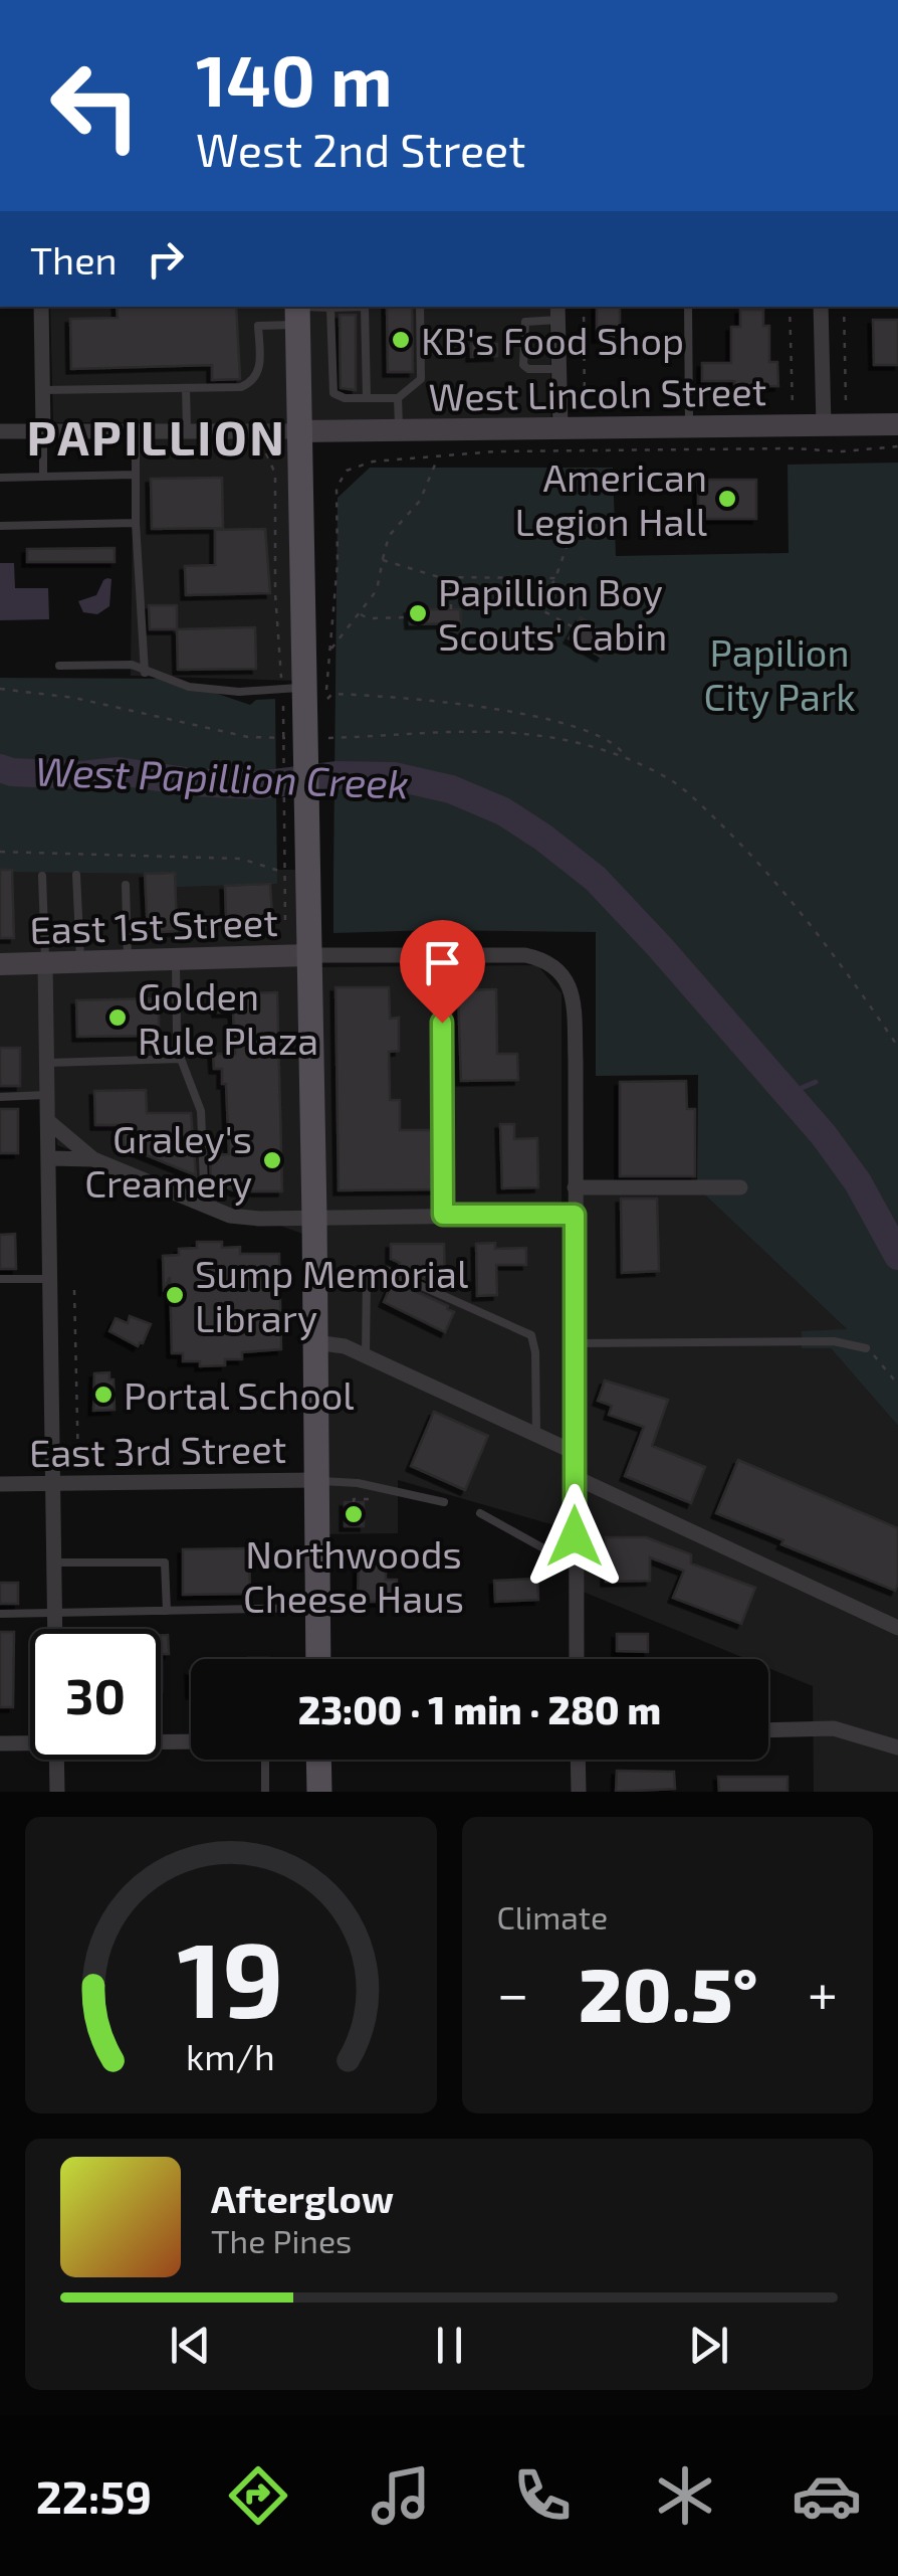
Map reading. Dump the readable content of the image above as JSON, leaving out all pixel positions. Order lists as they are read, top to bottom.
{
  "streets": {
    "street": ["West Lincoln Street", "East 1st Street", "East 3rd Street"]
  },
  "districts": ["PAPILLION"],
  "water": ["West Papillion Creek"],
  "parks": ["Papilion City Park"],
  "places": [
    "KB's Food Shop",
    "American Legion Hall",
    "Papillion Boy Scouts' Cabin",
    "Golden Rule Plaza",
    "Graley's Creamery",
    "Sump Memorial Library",
    "Portal School",
    "Northwoods Cheese Haus"
  ],
  "page": {
    "turn": ["140 m", "West 2nd Street"],
    "then": "Then",
    "limit": "30",
    "trip": "23:00 · 1 min · 280 m",
    "tile": "Climate",
    "heat": ["−", "20.5°", "+"],
    "song": ["Afterglow", "The Pines"],
    "tabs": "22:59",
    "gauge": ["19", "km/h"]
  }
}
